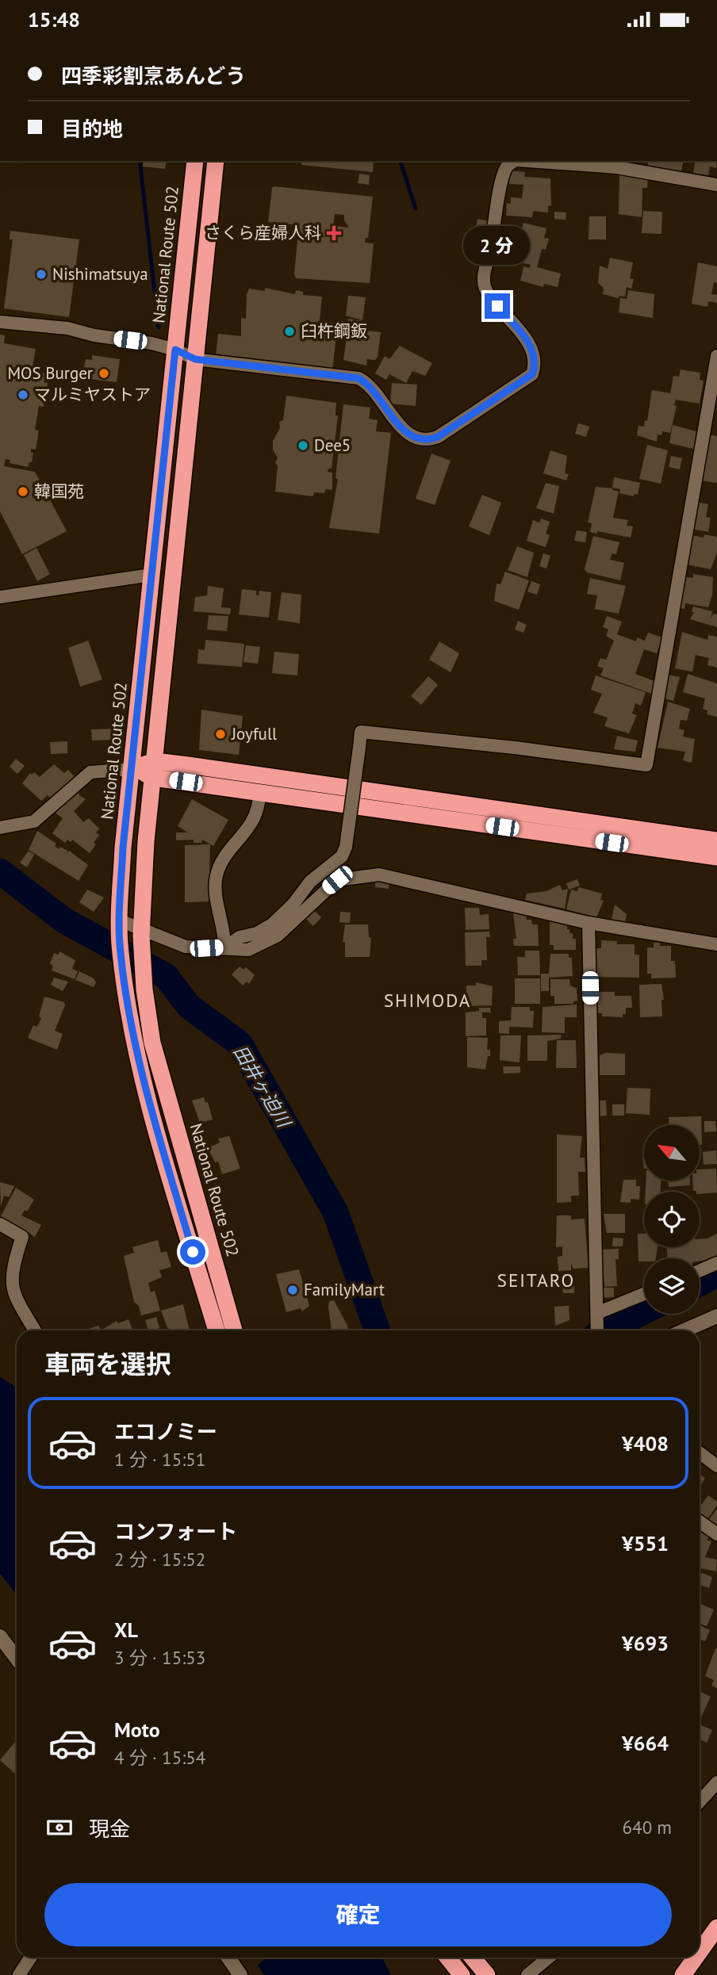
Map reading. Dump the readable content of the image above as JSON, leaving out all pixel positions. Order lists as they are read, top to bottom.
{
  "streets": {
    "highway": ["National Route 502"]
  },
  "districts": ["SHIMODA", "SEITARO"],
  "water": ["田井ヶ迫川"],
  "places": {
    "health": ["さくら産婦人科"],
    "other": [
      "Nishimatsuya",
      "臼杵鋼鈑",
      "MOS Burger",
      "マルミヤストア",
      "Dee5",
      "韓国苑",
      "Joyfull",
      "FamilyMart"
    ]
  },
  "north": "top left",
  "page": {
    "status": "15:48",
    "banner": ["四季彩割烹あんどう", "目的地"],
    "bubble": "2 分",
    "heading": "車両を選択",
    "list": [
      {
        "name": "エコノミー",
        "note": "1 分 · 15:51",
        "value": "¥408"
      },
      {
        "name": "コンフォート",
        "note": "2 分 · 15:52",
        "value": "¥551"
      },
      {
        "name": "XL",
        "note": "3 分 · 15:53",
        "value": "¥693"
      },
      {
        "name": "Moto",
        "note": "4 分 · 15:54",
        "value": "¥664"
      }
    ],
    "pay": ["現金", "640 m"],
    "buttons": "確定"
  }
}
